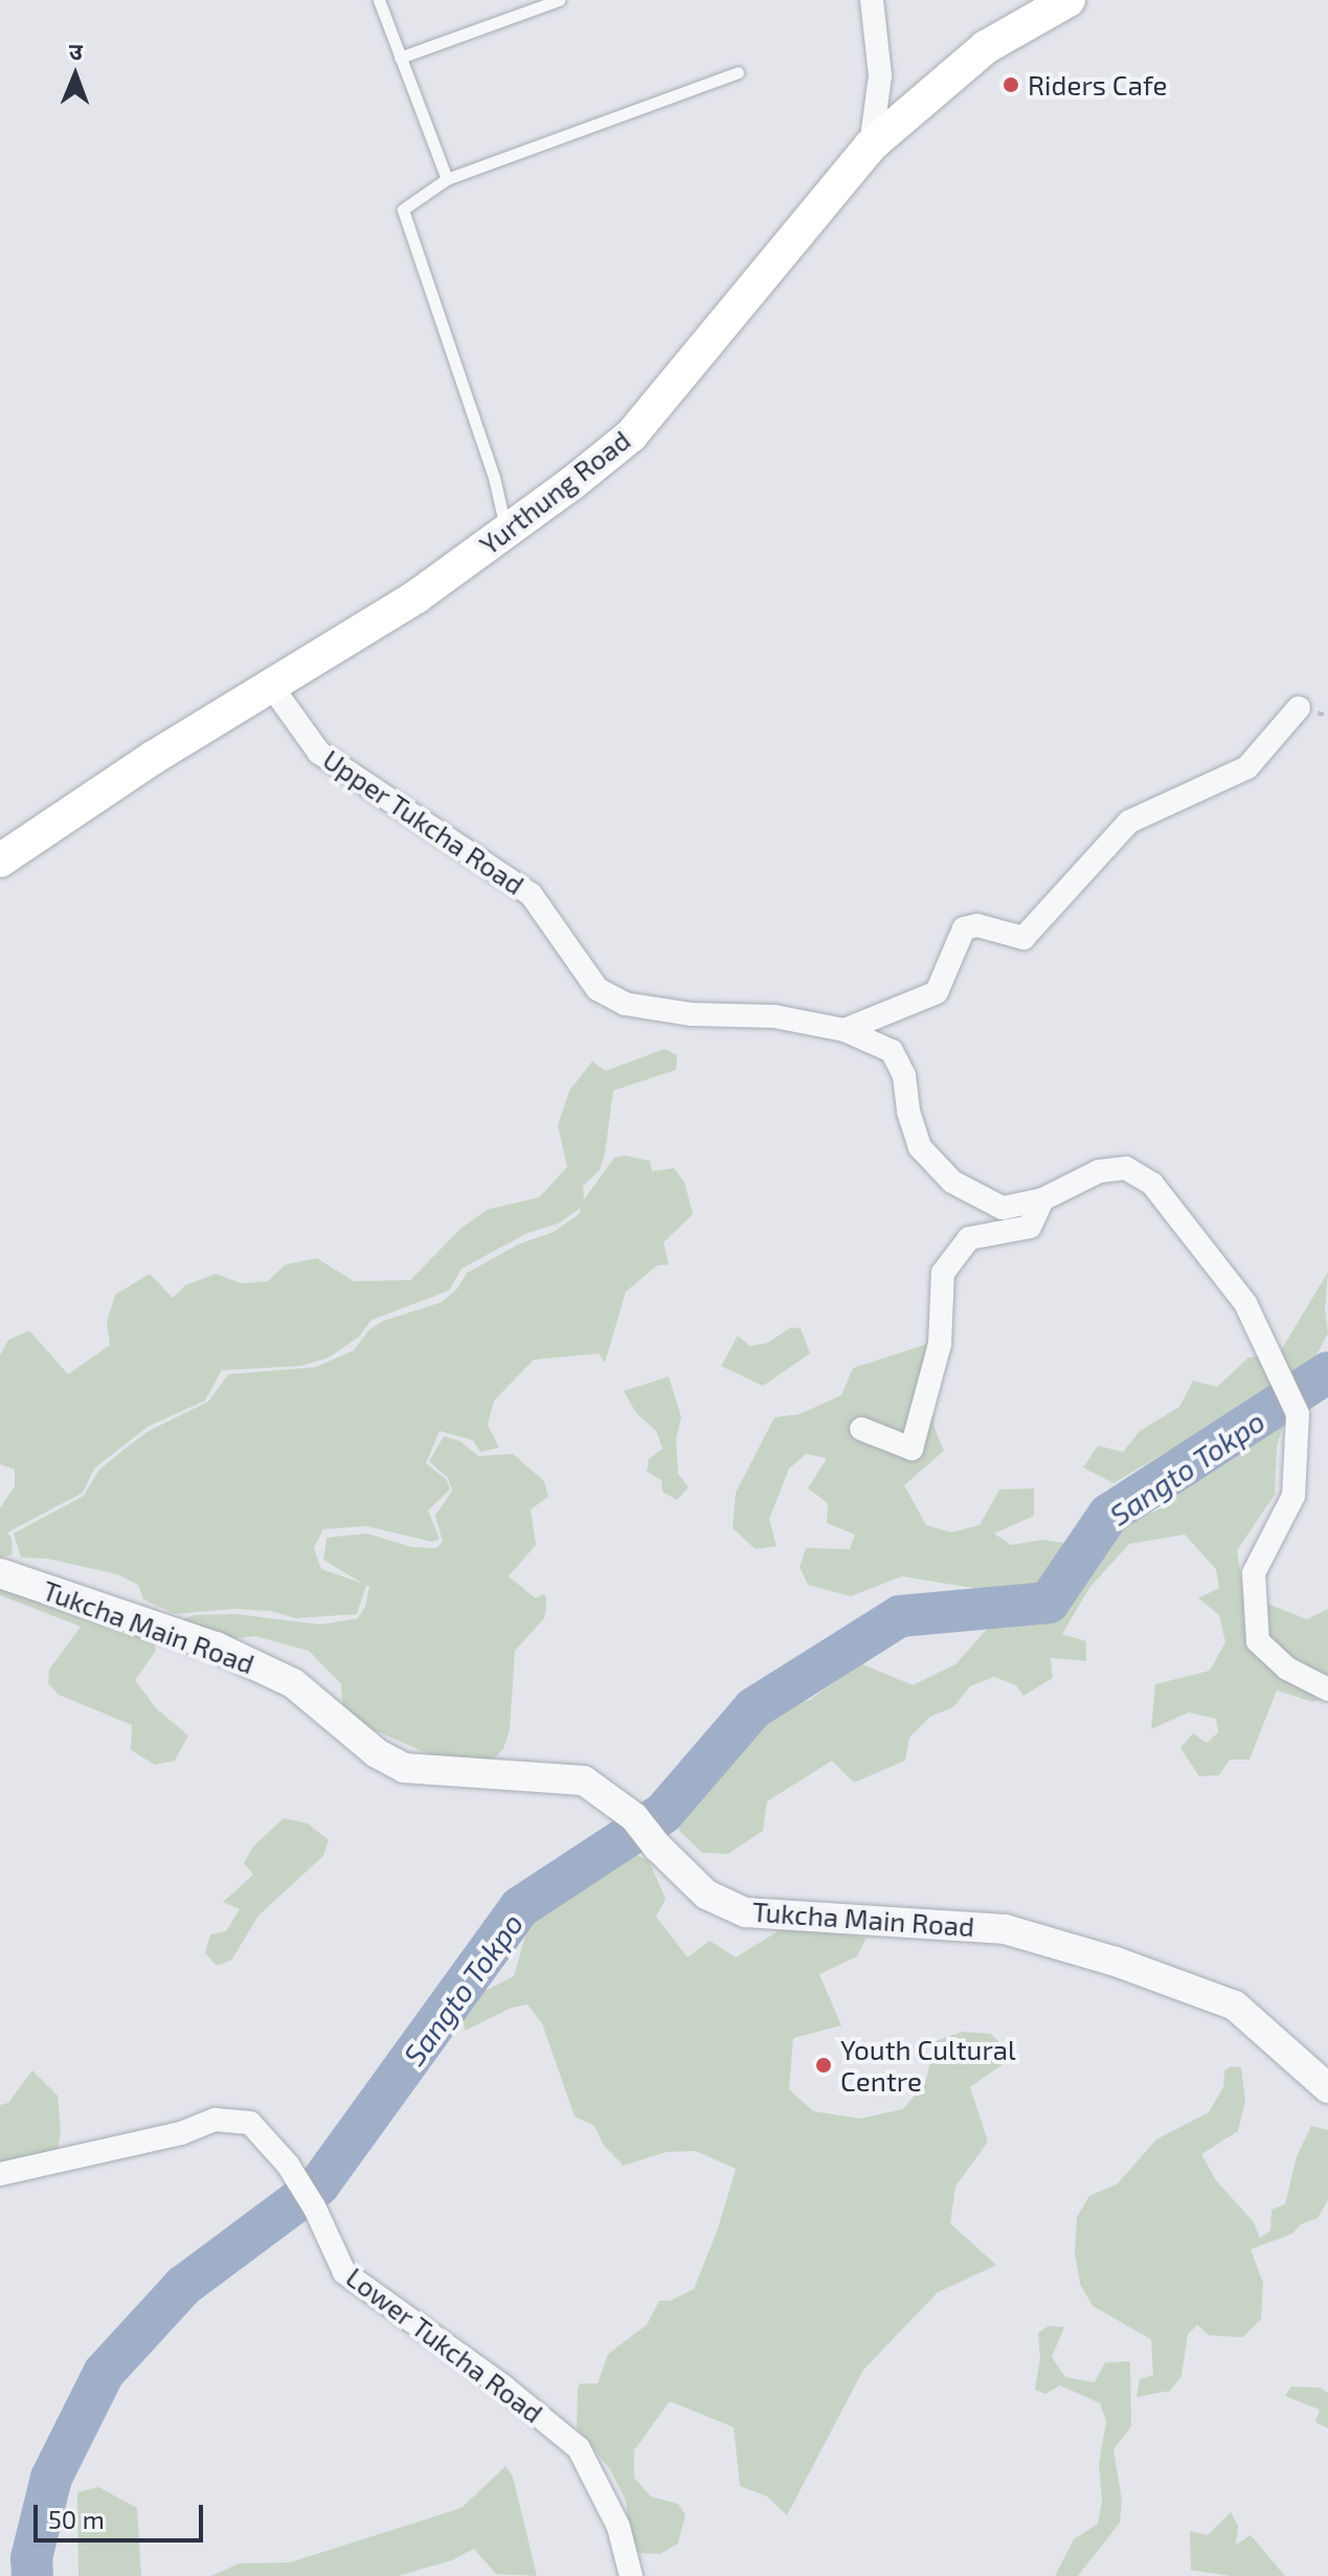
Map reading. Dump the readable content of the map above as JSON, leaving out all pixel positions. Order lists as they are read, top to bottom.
{
  "streets": {
    "main road": ["Yurthung Road"],
    "street": ["Upper Tukcha Road", "Tukcha Main Road", "Lower Tukcha Road"]
  },
  "crossings": [
    ["Yurthung Road", "Upper Tukcha Road"]
  ],
  "water": ["Sangto Tokpo"],
  "places": ["Riders Cafe", "Youth Cultural Centre"],
  "scale_bar": "50 m",
  "north": "top"
}
